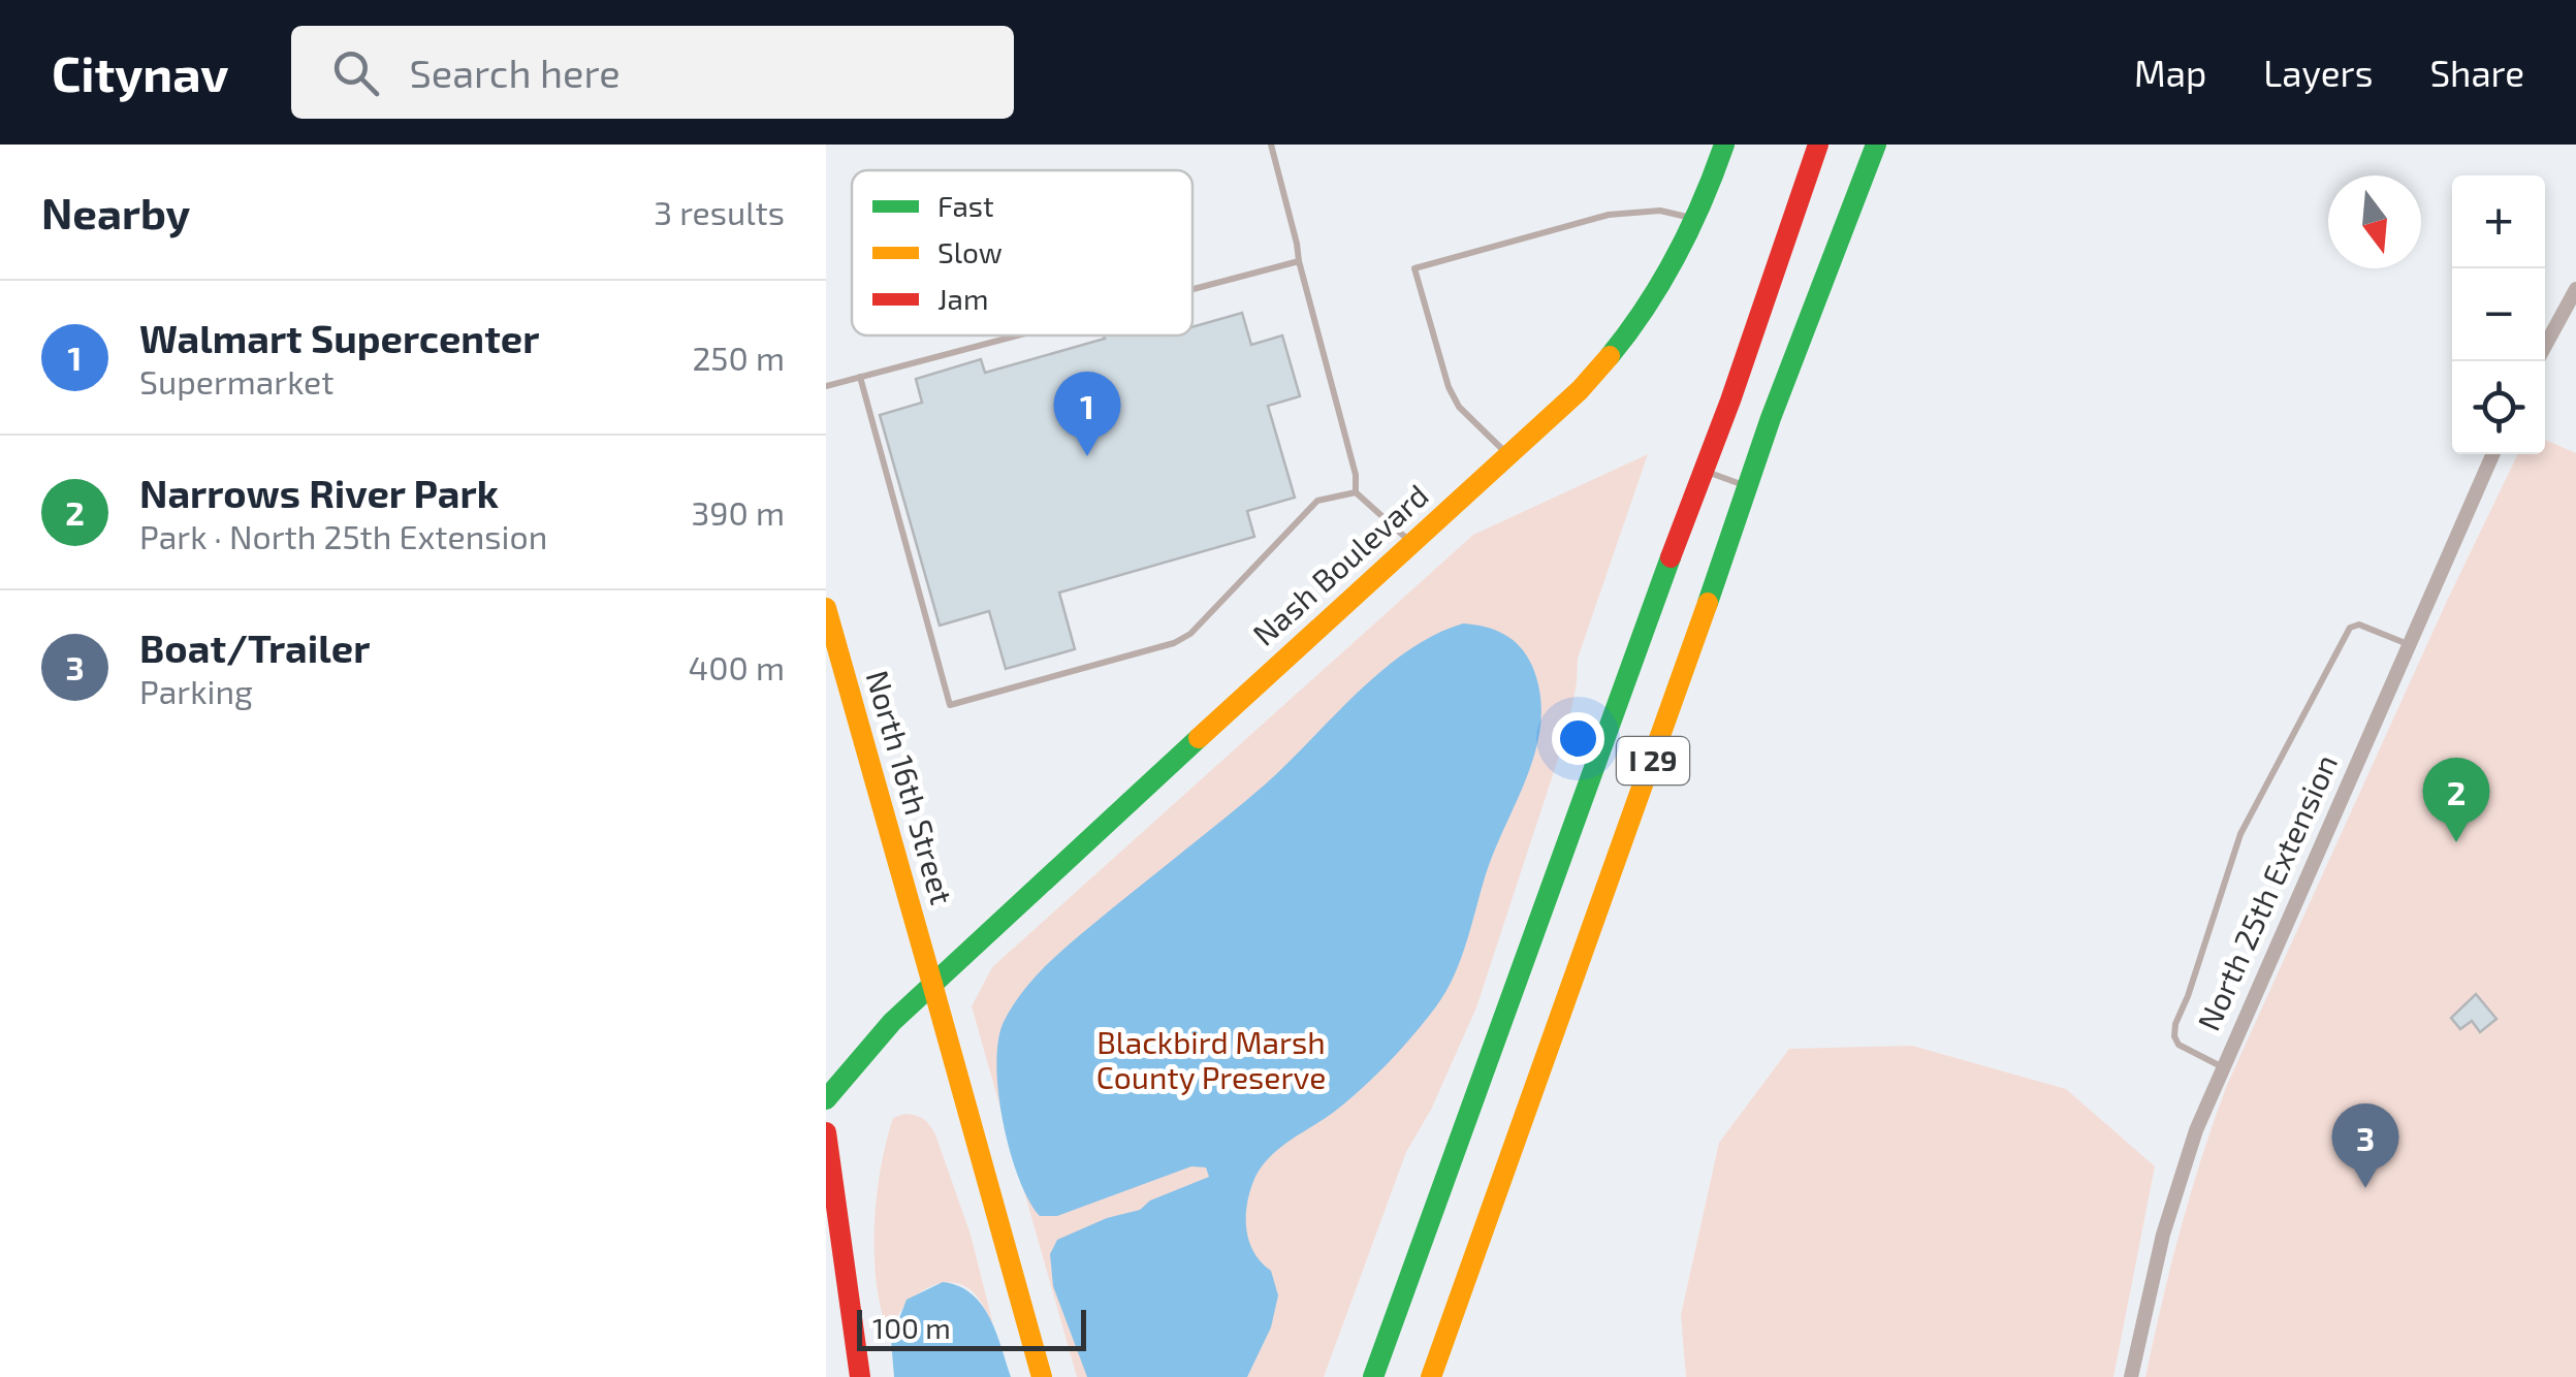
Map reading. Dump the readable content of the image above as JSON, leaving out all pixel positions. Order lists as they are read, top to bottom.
{
  "streets": {
    "main road": ["Nash Boulevard", "I 29", "North 16th Street"],
    "street": ["North 25th Extension"]
  },
  "crossings": [
    ["Nash Boulevard", "North 16th Street"]
  ],
  "parks": ["Blackbird Marsh County Preserve"],
  "legend": ["Fast", "Slow", "Jam"],
  "scale_bar": "100 m",
  "north": "bottom",
  "page": {
    "header": "Citynav",
    "search": "Search here",
    "nav": ["Map", "Layers", "Share"],
    "heading": ["Nearby", "3 results"],
    "map_buttons": ["+", "−"],
    "list": [
      {
        "mark": "1",
        "name": "Walmart Supercenter",
        "note": "Supermarket",
        "value": "250 m"
      },
      {
        "mark": "2",
        "name": "Narrows River Park",
        "note": "Park · North 25th Extension",
        "value": "390 m"
      },
      {
        "mark": "3",
        "name": "Boat/Trailer",
        "note": "Parking",
        "value": "400 m"
      }
    ],
    "pins": ["1", "2", "3"],
    "scale": "100 m"
  }
}
